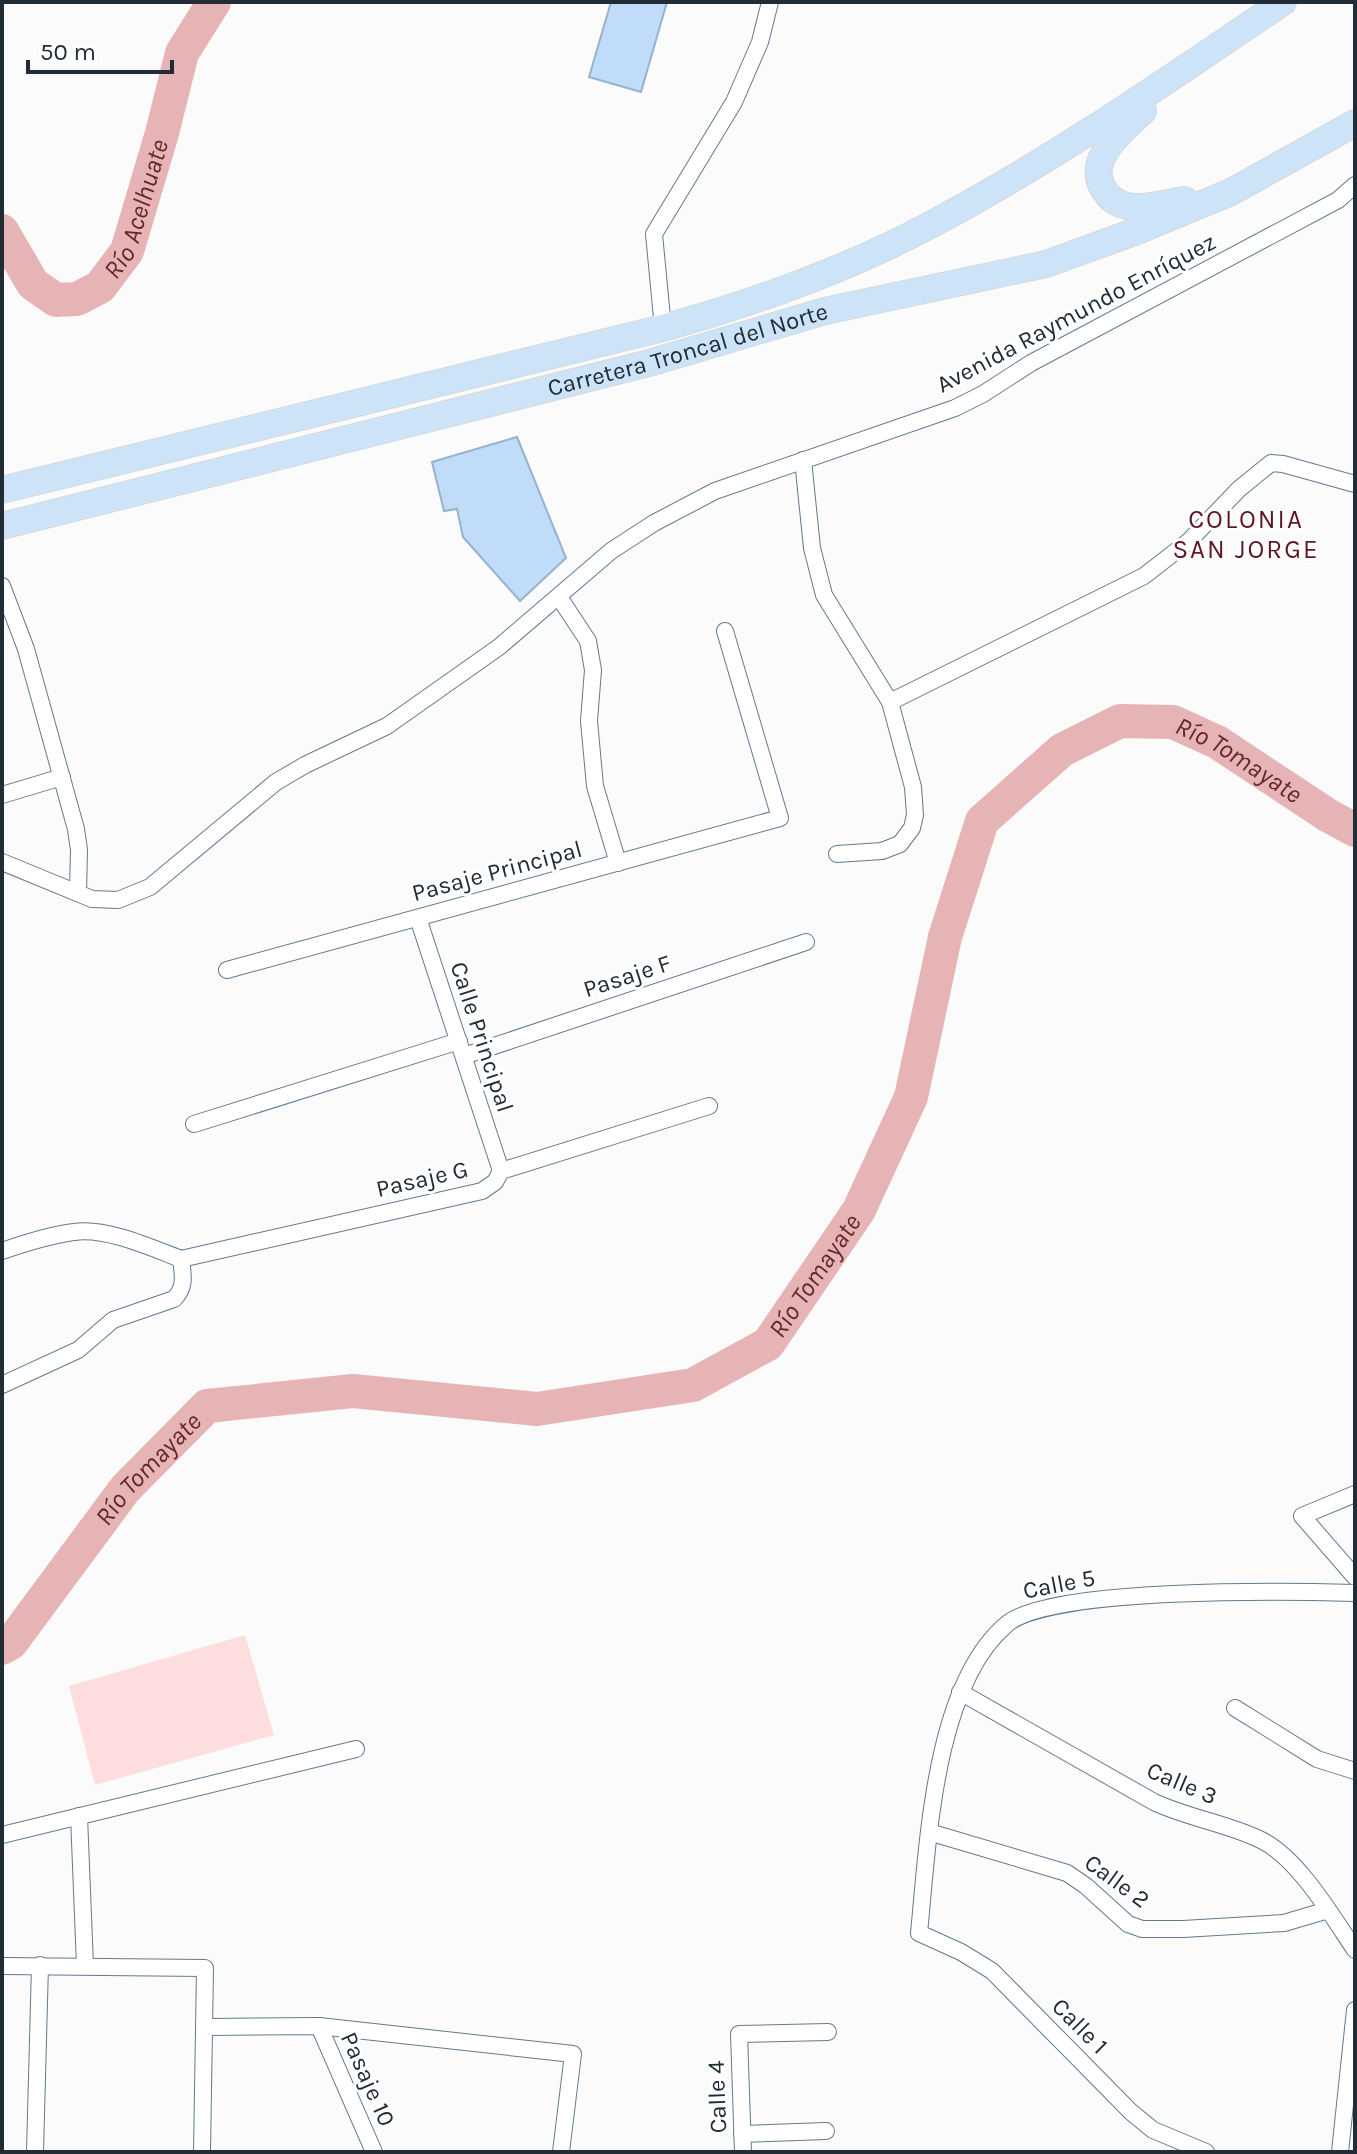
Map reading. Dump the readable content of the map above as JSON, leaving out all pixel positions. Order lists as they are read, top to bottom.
{
  "streets": {
    "main road": ["Carretera Troncal del Norte"],
    "street": [
      "Avenida Raymundo Enríquez",
      "Pasaje Principal",
      "Pasaje F",
      "Calle Principal",
      "Pasaje G",
      "Calle 5",
      "Calle 3",
      "Calle 2",
      "Calle 1",
      "Pasaje 10",
      "Calle 4"
    ]
  },
  "crossings": [
    ["Pasaje Principal", "Calle Principal"],
    ["Pasaje F", "Calle Principal"],
    ["Calle Principal", "Pasaje G"],
    ["Calle 5", "Calle 3"],
    ["Calle 5", "Calle 2"],
    ["Calle 5", "Calle 1"],
    ["Calle 3", "Calle 2"]
  ],
  "districts": ["COLONIA SAN JORGE"],
  "water": ["Río Acelhuate", "Río Tomayate"],
  "scale_bar": "50 m"
}
